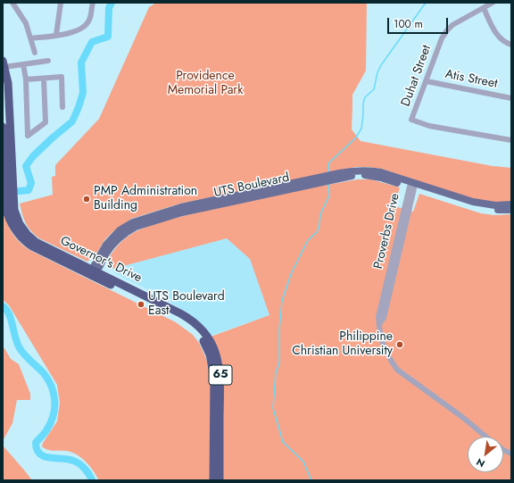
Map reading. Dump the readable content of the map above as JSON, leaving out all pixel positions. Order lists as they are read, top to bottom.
{
  "streets": {
    "highway": ["Governor's Drive", "65"],
    "main road": ["UTS Boulevard"],
    "street": ["Duhat Street", "Atis Street", "Proverbs Drive"]
  },
  "crossings": [
    ["Duhat Street", "Atis Street"],
    ["UTS Boulevard", "Proverbs Drive"],
    ["UTS Boulevard", "Governor's Drive"]
  ],
  "parks": ["Providence Memorial Park"],
  "places": ["PMP Administration Building", "UTS Boulevard East", "Philippine Christian University"],
  "scale_bar": "100 m",
  "north": "bottom left"
}
